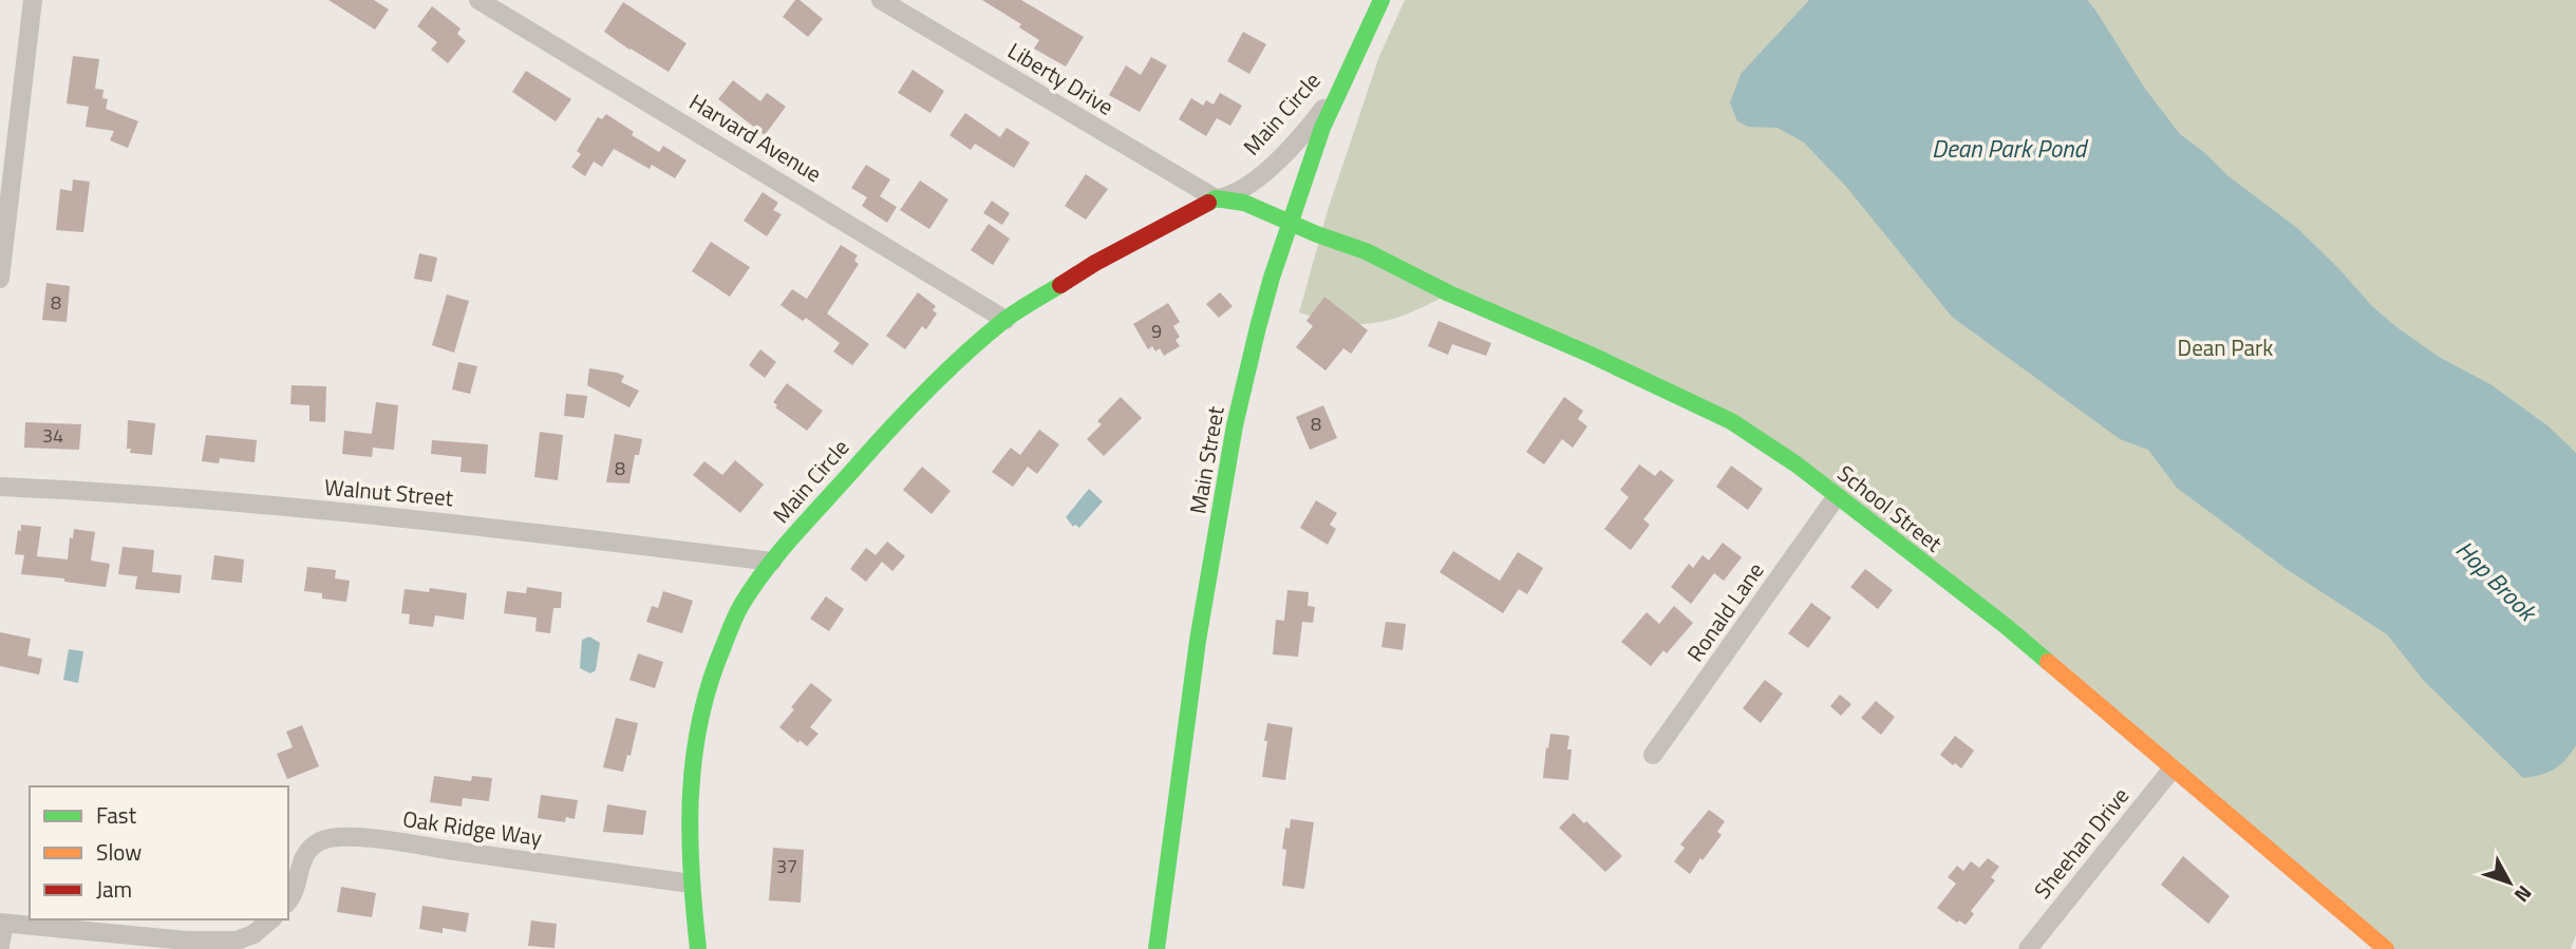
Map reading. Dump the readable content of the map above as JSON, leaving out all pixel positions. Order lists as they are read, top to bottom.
{
  "streets": {
    "street": [
      "Liberty Drive",
      "Main Circle",
      "Harvard Avenue",
      "Main Street",
      "Walnut Street",
      "School Street",
      "Ronald Lane",
      "Oak Ridge Way",
      "Sheehan Drive"
    ]
  },
  "crossings": [
    ["Liberty Drive", "Main Circle"],
    ["Main Circle", "Harvard Avenue"],
    ["Main Circle", "Main Street"],
    ["Main Circle", "Walnut Street"],
    ["Main Circle", "Oak Ridge Way"],
    ["Main Street", "School Street"],
    ["School Street", "Ronald Lane"],
    ["School Street", "Sheehan Drive"]
  ],
  "water": ["Dean Park Pond", "Hop Brook"],
  "parks": ["Dean Park"],
  "house_numbers": [
    "8",
    "9",
    "8",
    "34",
    "8",
    "37"
  ],
  "legend": ["Fast", "Slow", "Jam"],
  "north": "bottom right"
}
